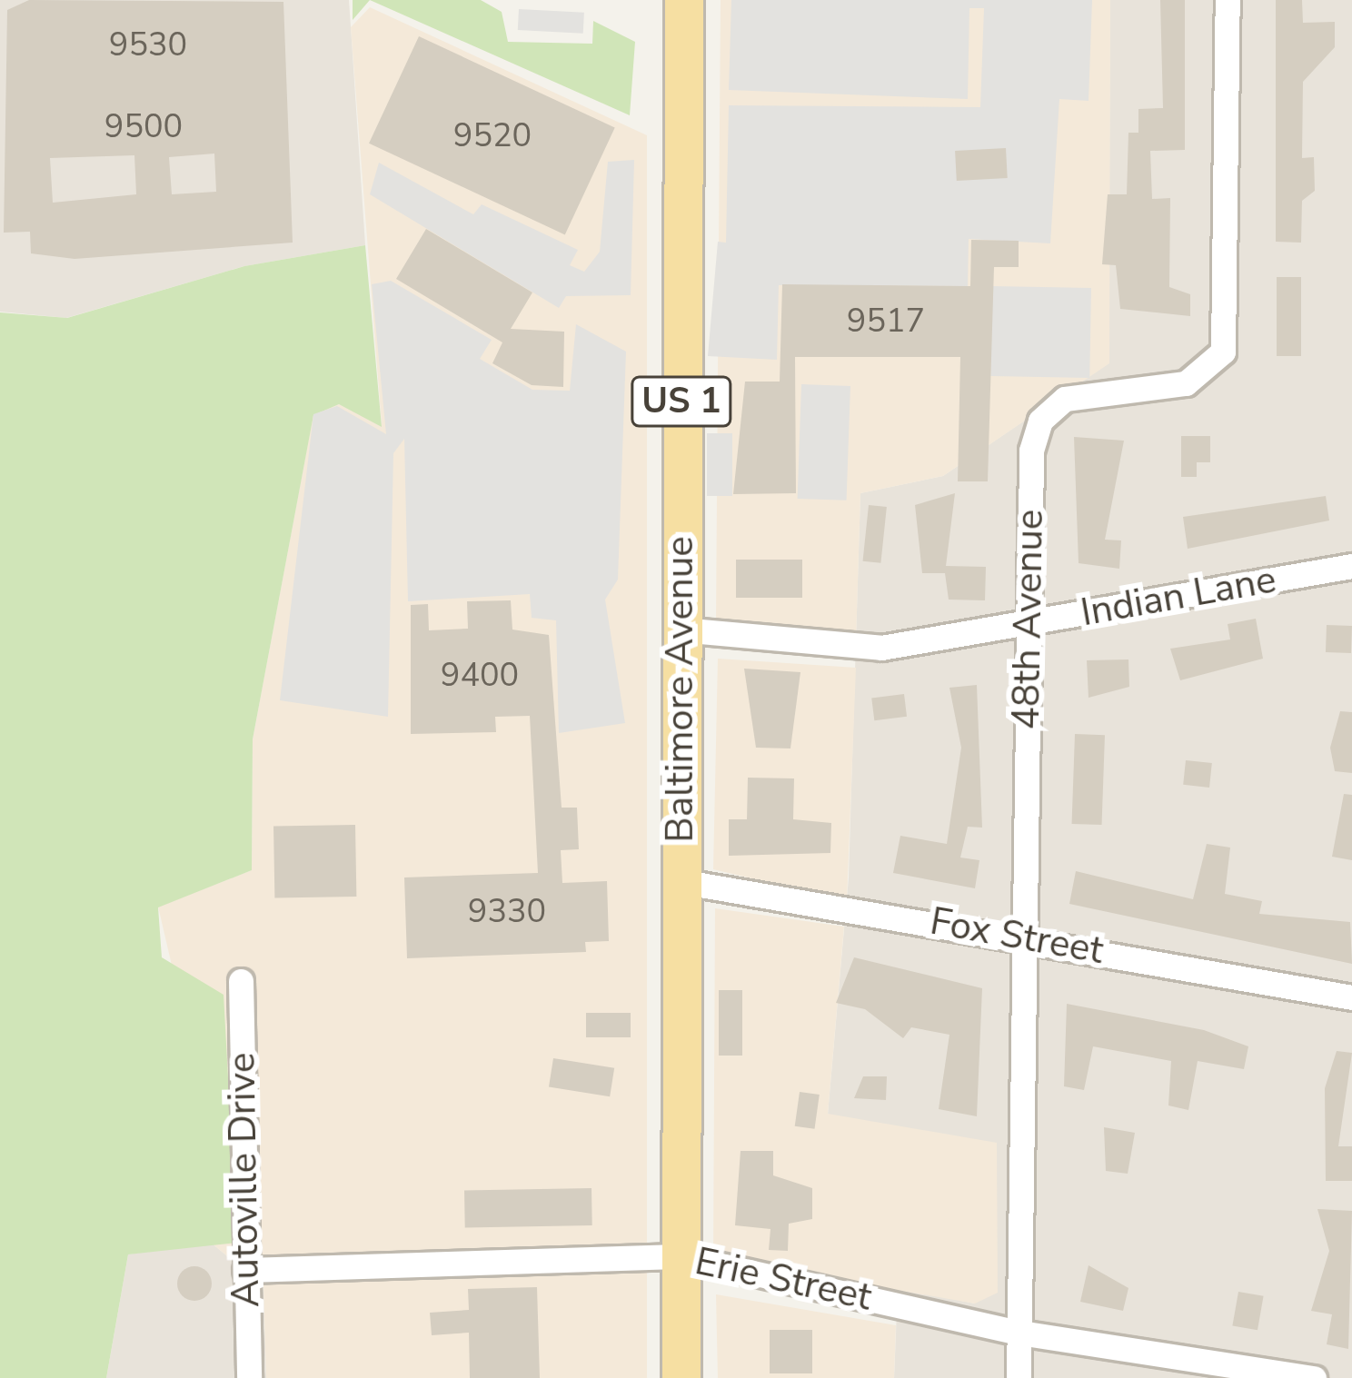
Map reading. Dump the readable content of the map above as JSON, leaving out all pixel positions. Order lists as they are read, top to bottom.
{
  "streets": {
    "main road": ["US 1", "Baltimore Avenue"],
    "street": [
      "Indian Lane",
      "48th Avenue",
      "Fox Street",
      "Autoville Drive",
      "Erie Street"
    ]
  },
  "crossings": [
    ["Indian Lane", "48th Avenue"],
    ["Indian Lane", "Baltimore Avenue"],
    ["48th Avenue", "Fox Street"],
    ["48th Avenue", "Erie Street"],
    ["Baltimore Avenue", "Fox Street"],
    ["Baltimore Avenue", "Erie Street"],
    ["Autoville Drive", "Erie Street"]
  ],
  "house_numbers": [
    "9530",
    "9500",
    "9520",
    "9517",
    "9400",
    "9330"
  ]
}
